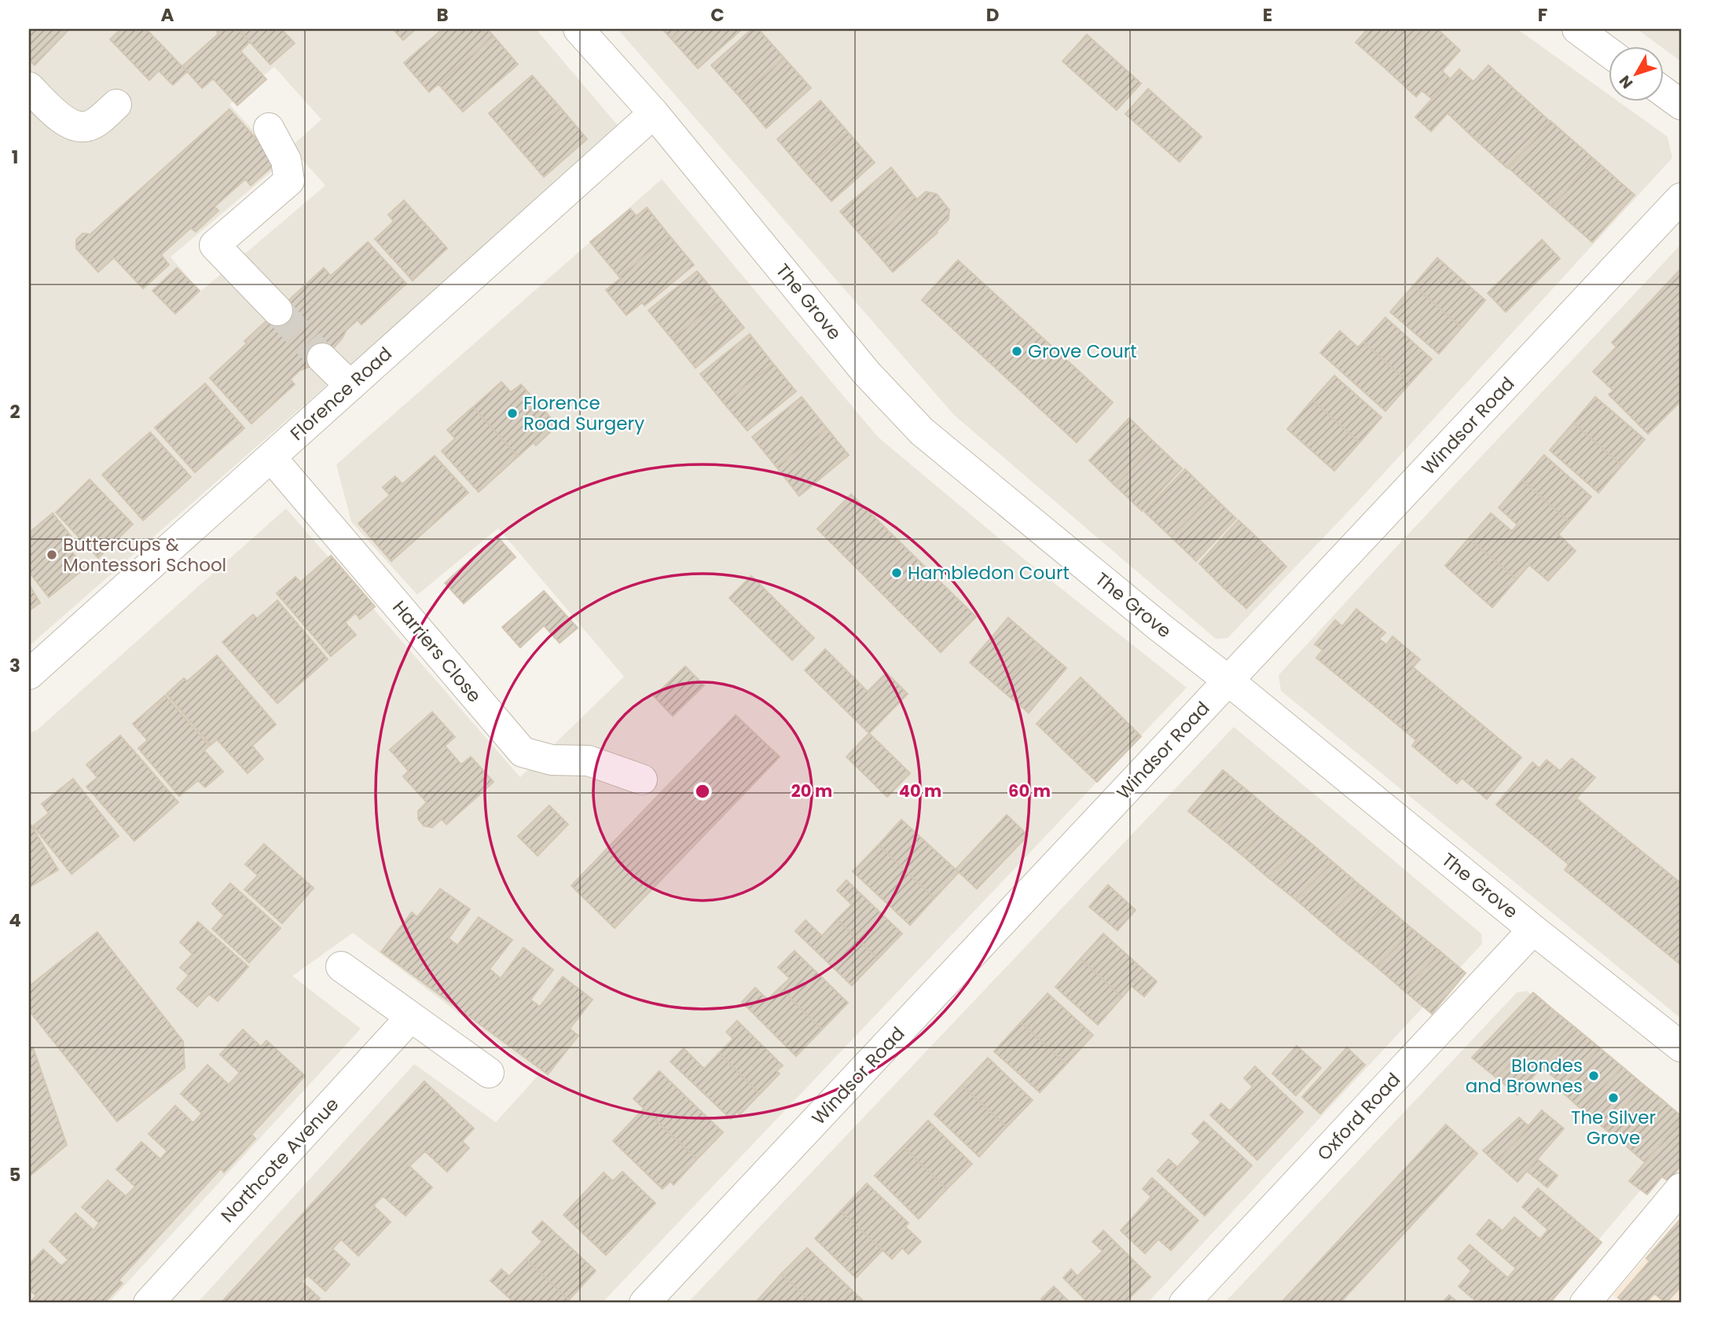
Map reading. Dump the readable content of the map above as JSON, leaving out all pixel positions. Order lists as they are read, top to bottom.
{
  "streets": {
    "street": [
      "The Grove",
      "Florence Road",
      "Windsor Road",
      "Harriers Close",
      "Oxford Road",
      "Northcote Avenue"
    ]
  },
  "crossings": [
    ["The Grove", "Florence Road"],
    ["The Grove", "Windsor Road"],
    ["The Grove", "Oxford Road"],
    ["Florence Road", "Harriers Close"]
  ],
  "places": [
    "Grove Court",
    "Florence Road Surgery",
    "Buttercups & Montessori School",
    "Hambledon Court",
    "Blondes and Brownes",
    "The Silver Grove"
  ],
  "north": "bottom left",
  "grid": {
    "columns": [
      "A",
      "B",
      "C",
      "D",
      "E",
      "F"
    ],
    "rows": [
      "1",
      "2",
      "3",
      "4",
      "5"
    ]
  },
  "rings": ["20 m", "40 m", "60 m"]
}
